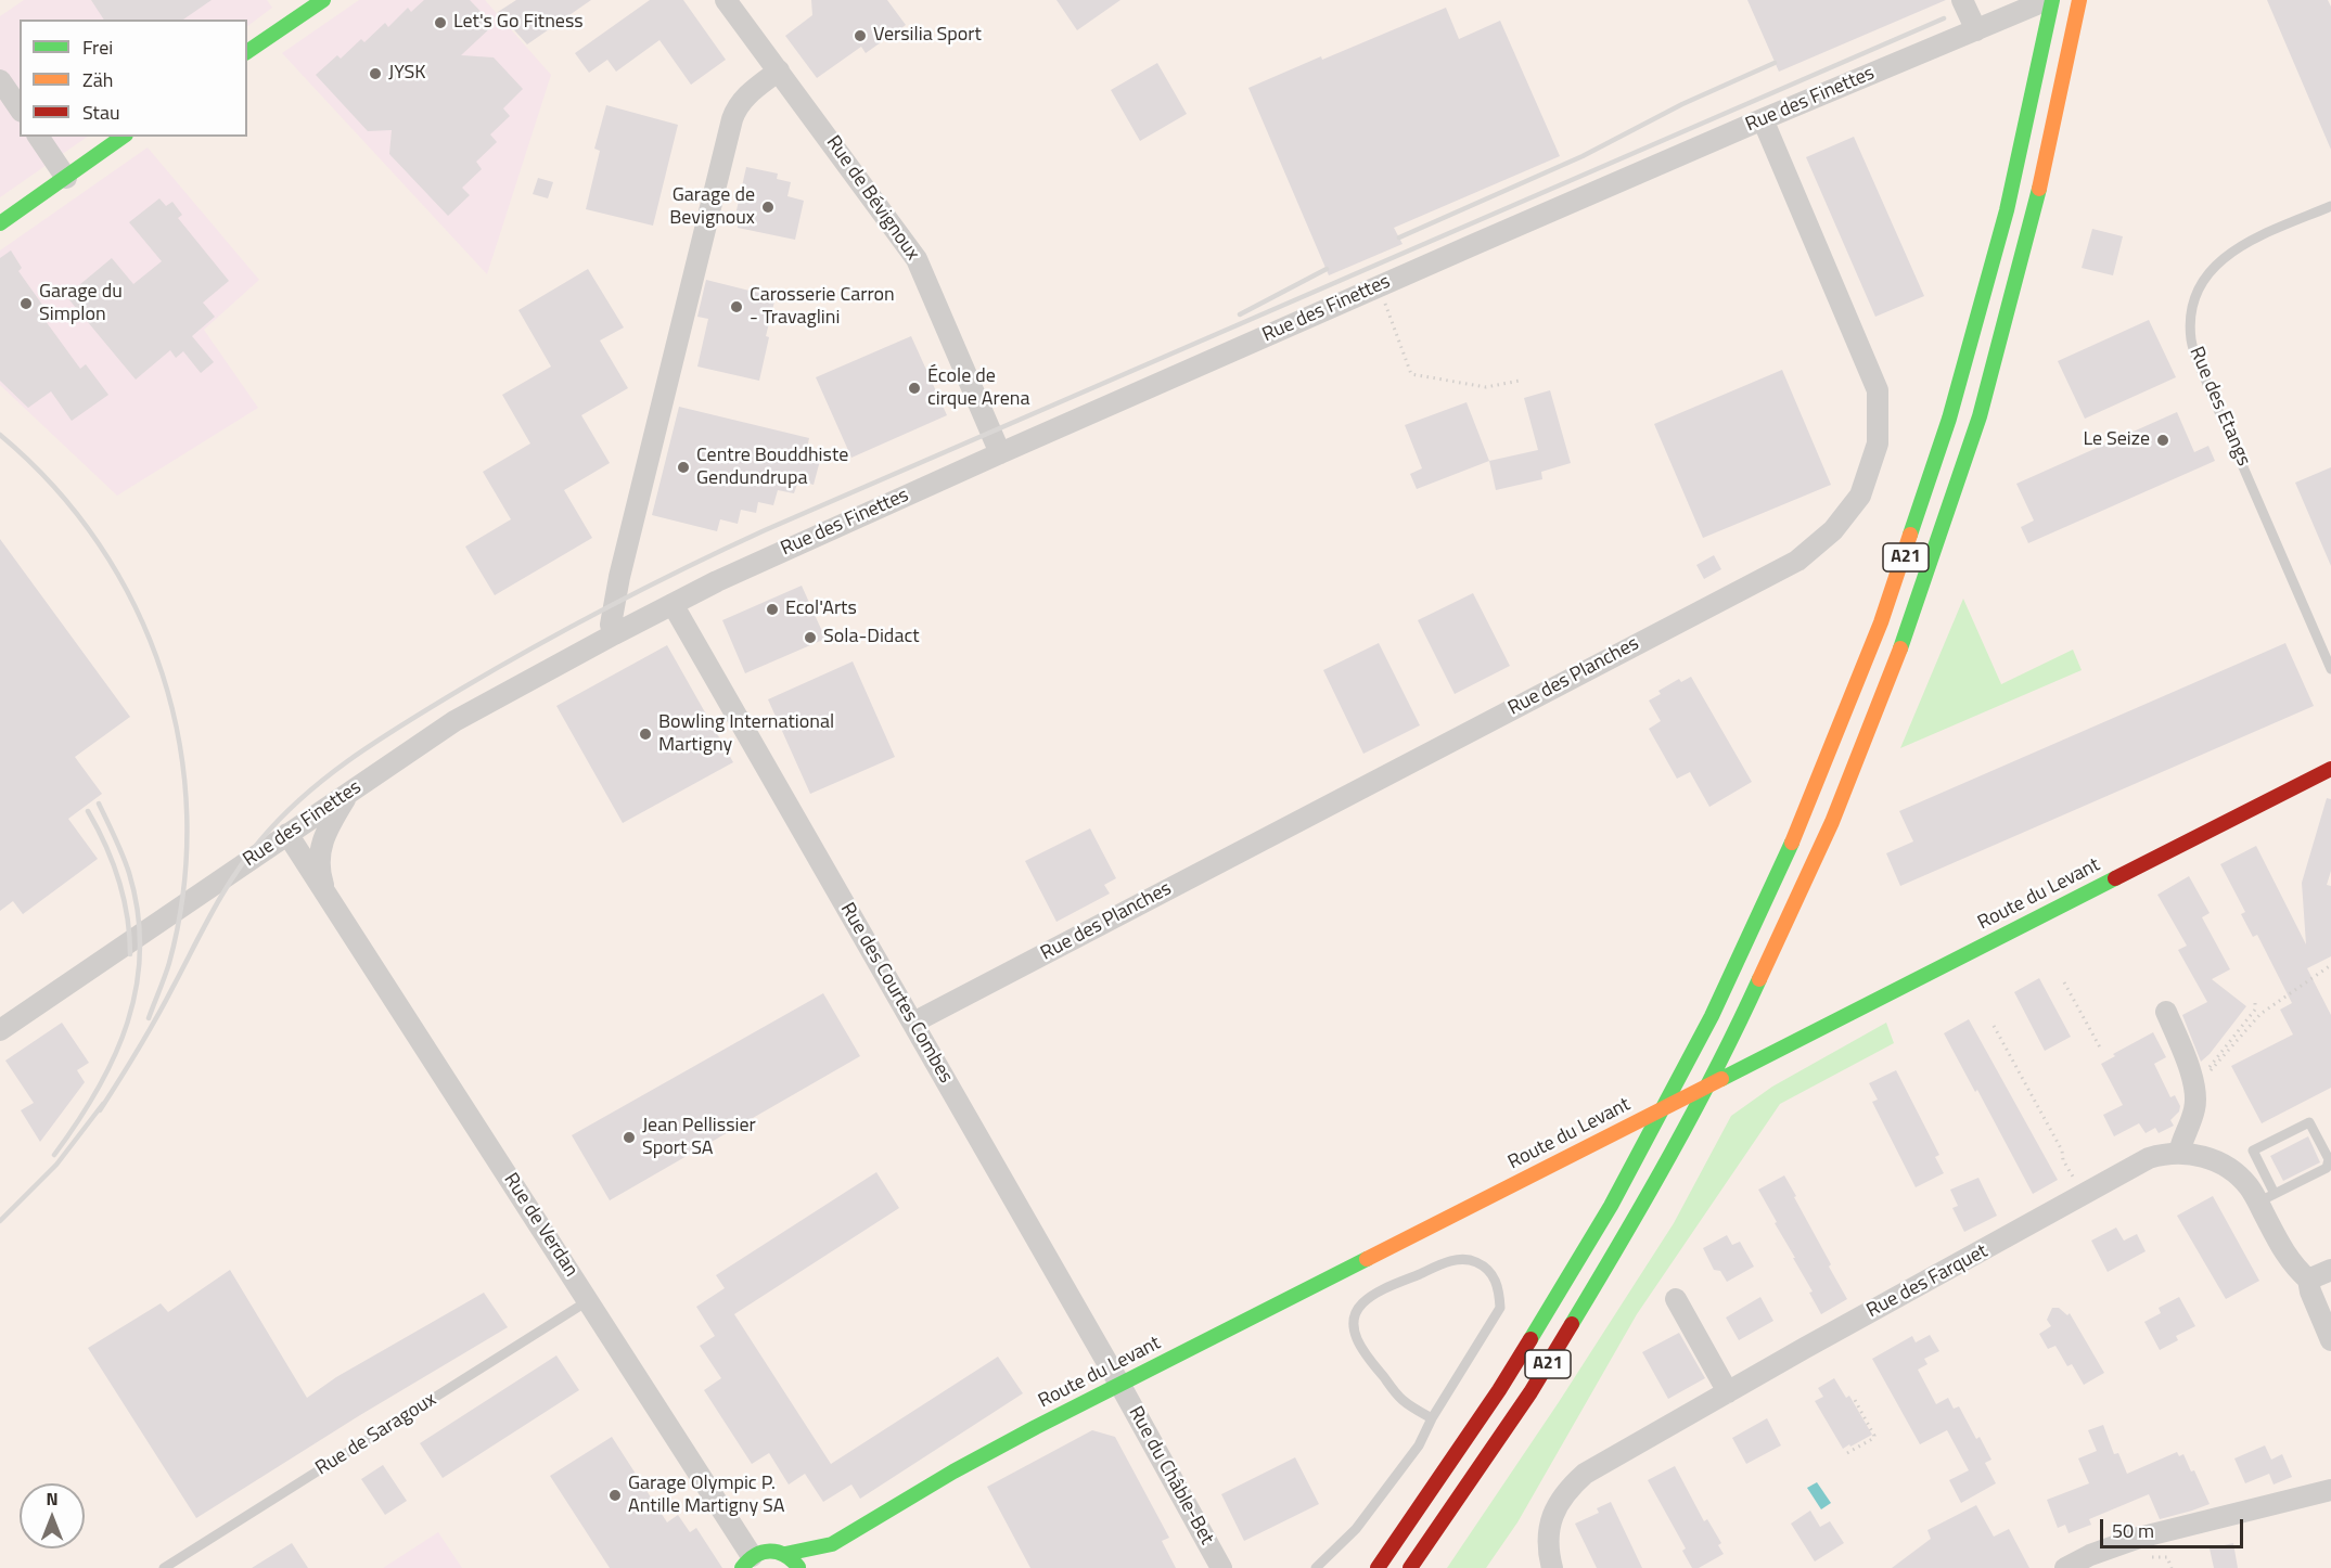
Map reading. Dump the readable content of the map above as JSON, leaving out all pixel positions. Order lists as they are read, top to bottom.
{
  "streets": {
    "main road": ["A21", "Route du Levant"],
    "street": [
      "Rue des Finettes",
      "Rue de Bévignoux",
      "Rue des Planches",
      "Rue des Courtes Combes",
      "Rue de Verdan",
      "Rue des Farquet",
      "Rue du Châble-Bet"
    ],
    "lane": ["Rue des Etangs", "Rue de Saragoux"]
  },
  "crossings": [
    ["Rue des Finettes", "Rue de Bévignoux"],
    ["Rue des Finettes", "A21"],
    ["Rue des Finettes", "Rue des Planches"],
    ["Rue des Finettes", "Rue des Courtes Combes"],
    ["Rue des Finettes", "Rue de Verdan"],
    ["Rue des Planches", "Rue des Courtes Combes"],
    ["Route du Levant", "Rue des Courtes Combes"],
    ["Route du Levant", "Rue de Verdan"],
    ["Route du Levant", "Rue du Châble-Bet"],
    ["Rue des Courtes Combes", "Rue du Châble-Bet"],
    ["Rue de Verdan", "Rue de Saragoux"]
  ],
  "places": [
    "Let's Go Fitness",
    "Versilia Sport",
    "JYSK",
    "Garage de Bevignoux",
    "Garage du Simplon",
    "Carosserie Carron - Travaglini",
    "École de cirque Arena",
    "Le Seize",
    "Centre Bouddhiste Gendundrupa",
    "Ecol'Arts",
    "Sola-Didact",
    "Bowling International Martigny",
    "Jean Pellissier Sport SA",
    "Garage Olympic P. Antille Martigny SA"
  ],
  "legend": ["Frei", "Zäh", "Stau"],
  "scale_bar": "50 m",
  "north": "top"
}
